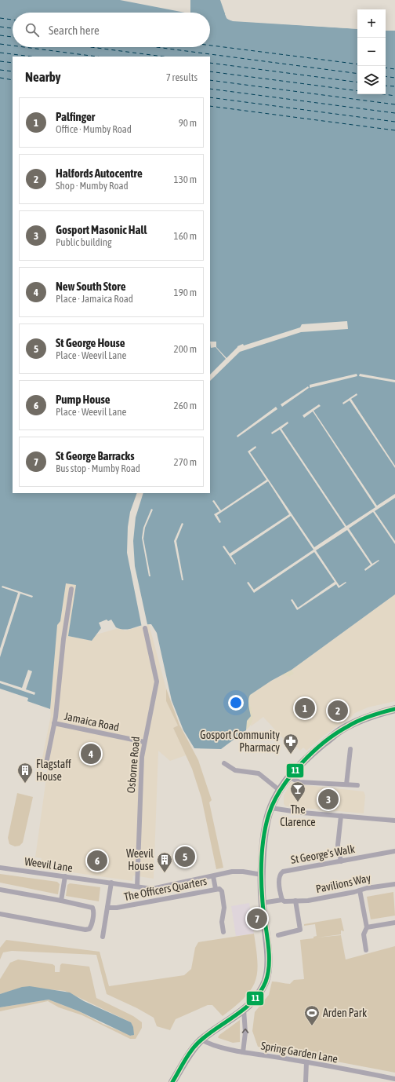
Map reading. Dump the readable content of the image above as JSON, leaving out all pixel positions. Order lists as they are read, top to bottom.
{
  "streets": {
    "street": [
      "Jamaica Road",
      "Osborne Road",
      "St George's Walk",
      "Weevil Lane",
      "Pavilions Way",
      "The Officers Quarters",
      "Spring Garden Lane"
    ]
  },
  "crossings": [
    ["Jamaica Road", "Osborne Road"],
    ["Osborne Road", "Weevil Lane"],
    ["St George's Walk", "Pavilions Way"],
    ["Weevil Lane", "The Officers Quarters"]
  ],
  "places": {
    "pharmacy": ["Gosport Community Pharmacy"],
    "building": ["Flagstaff House", "Weevil House"],
    "bar": ["The Clarence"],
    "sports": ["Arden Park"]
  },
  "lines": ["transit line 11"],
  "page": {
    "map_buttons": ["+", "−"],
    "search": "Search here",
    "heading": ["Nearby", "7 results"],
    "list": [
      {
        "mark": "1",
        "name": "Palfinger",
        "note": "Office · Mumby Road",
        "value": "90 m"
      },
      {
        "mark": "2",
        "name": "Halfords Autocentre",
        "note": "Shop · Mumby Road",
        "value": "130 m"
      },
      {
        "mark": "3",
        "name": "Gosport Masonic Hall",
        "note": "Public building",
        "value": "160 m"
      },
      {
        "mark": "4",
        "name": "New South Store",
        "note": "Place · Jamaica Road",
        "value": "190 m"
      },
      {
        "mark": "5",
        "name": "St George House",
        "note": "Place · Weevil Lane",
        "value": "200 m"
      },
      {
        "mark": "6",
        "name": "Pump House",
        "note": "Place · Weevil Lane",
        "value": "260 m"
      },
      {
        "mark": "7",
        "name": "St George Barracks",
        "note": "Bus stop · Mumby Road",
        "value": "270 m"
      }
    ],
    "pins": [
      "1",
      "2",
      "4",
      "3",
      "5",
      "6",
      "7"
    ]
  }
}
